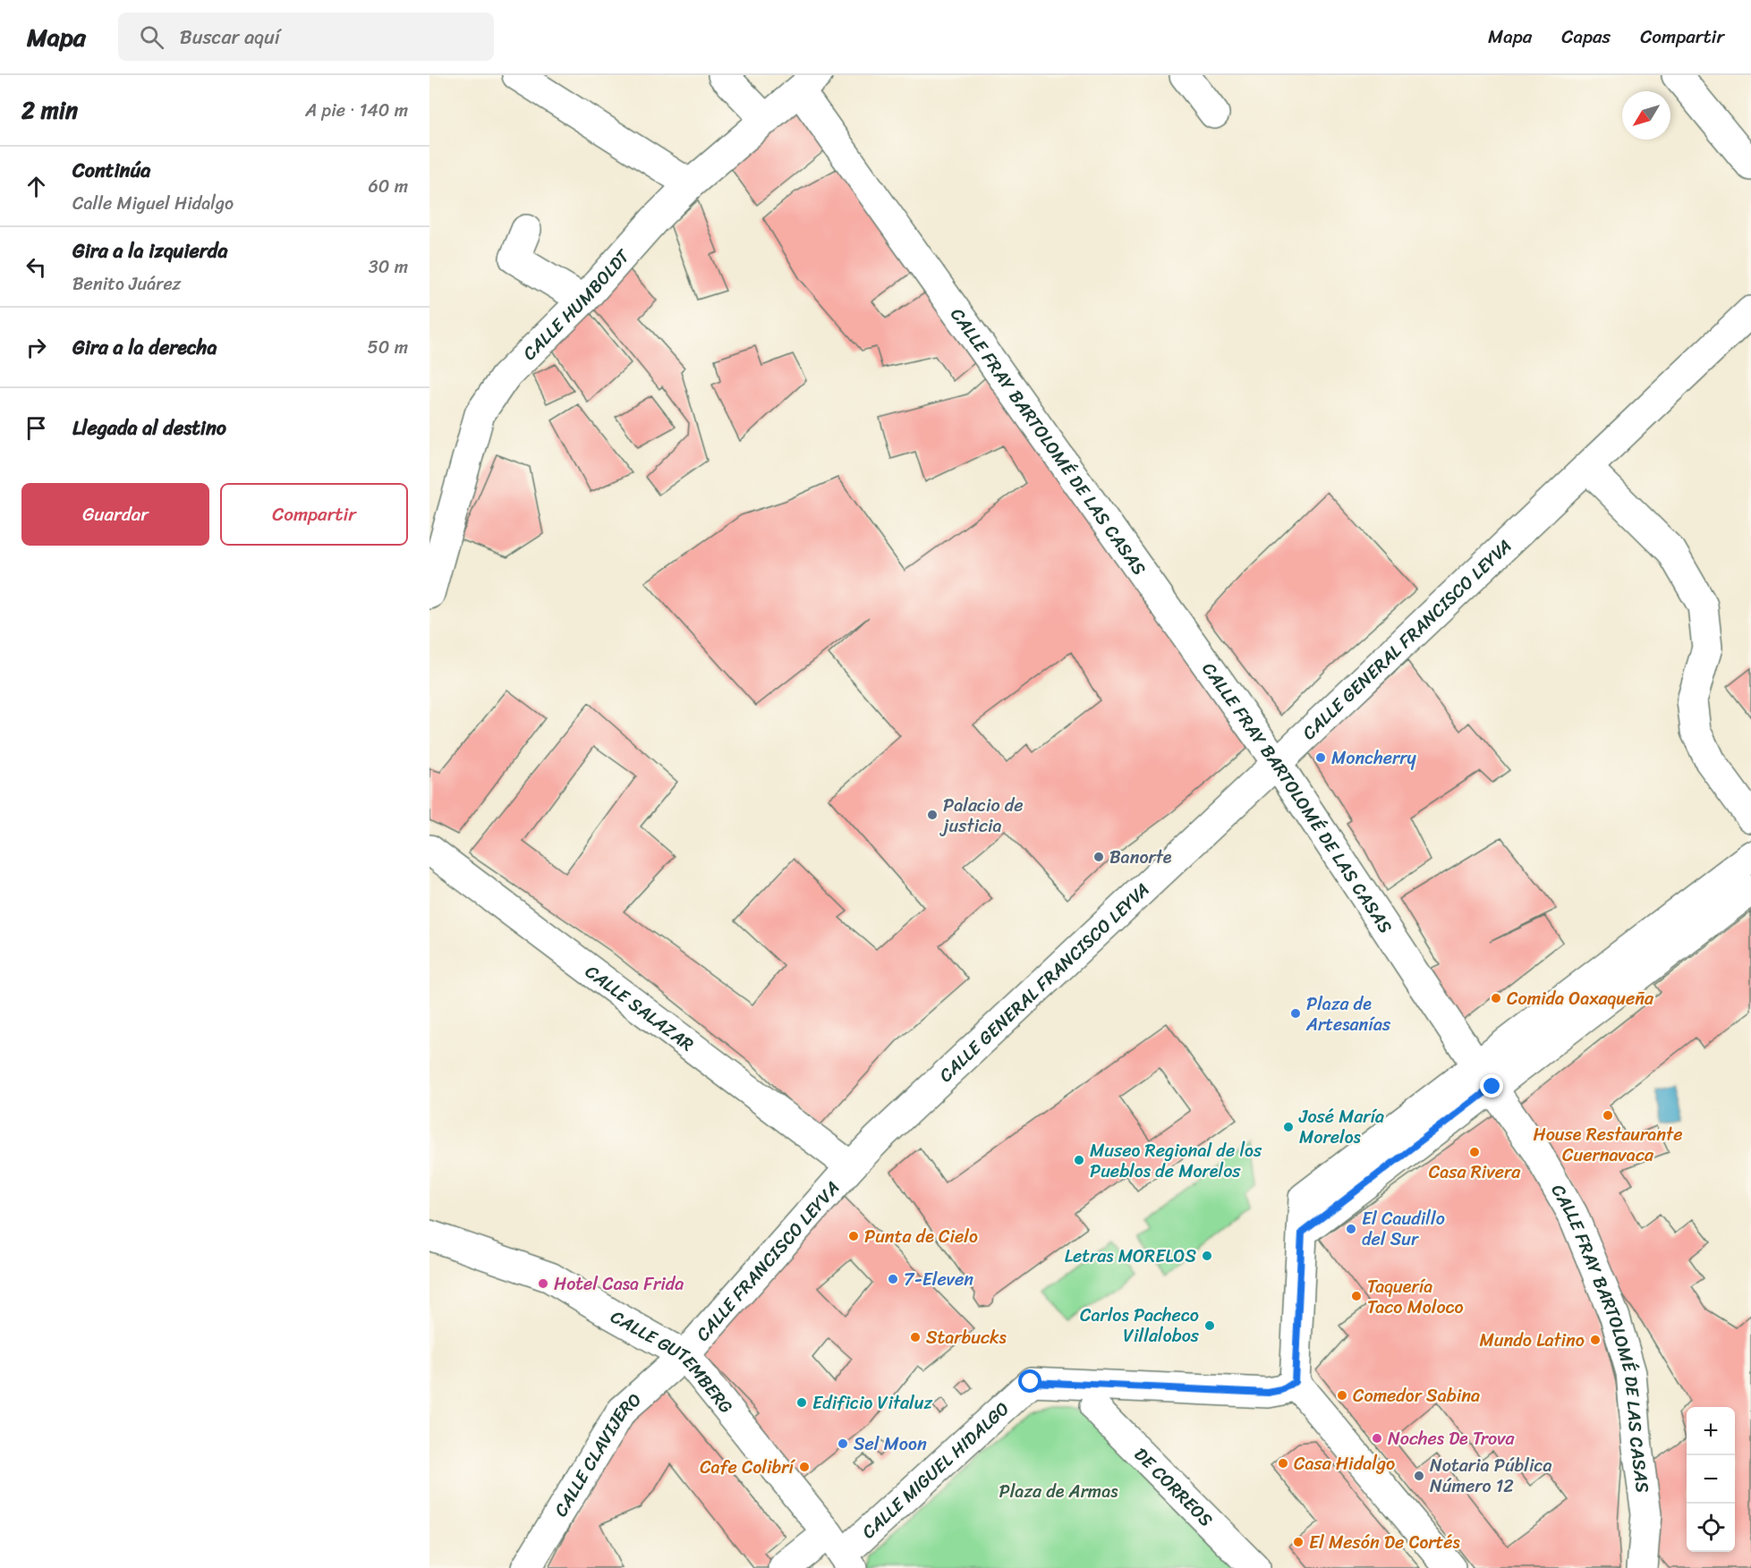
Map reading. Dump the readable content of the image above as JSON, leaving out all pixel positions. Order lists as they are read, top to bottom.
{
  "streets": {
    "street": [
      "CALLE HUMBOLDT",
      "CALLE FRAY BARTOLOMÉ DE LAS CASAS",
      "CALLE GENERAL FRANCISCO LEYVA",
      "CALLE SALAZAR",
      "CALLE FRANCISCO LEYVA",
      "CALLE GUTEMBERG",
      "CALLE CLAVIJERO",
      "CALLE MIGUEL HIDALGO",
      "DE CORREOS"
    ]
  },
  "crossings": [
    ["CALLE HUMBOLDT", "CALLE FRAY BARTOLOMÉ DE LAS CASAS"],
    ["CALLE FRAY BARTOLOMÉ DE LAS CASAS", "CALLE GENERAL FRANCISCO LEYVA"],
    ["CALLE GENERAL FRANCISCO LEYVA", "CALLE SALAZAR"],
    ["CALLE GENERAL FRANCISCO LEYVA", "CALLE FRANCISCO LEYVA"],
    ["CALLE SALAZAR", "CALLE FRANCISCO LEYVA"],
    ["CALLE FRANCISCO LEYVA", "CALLE GUTEMBERG"],
    ["CALLE FRANCISCO LEYVA", "CALLE CLAVIJERO"],
    ["CALLE GUTEMBERG", "CALLE CLAVIJERO"],
    ["CALLE GUTEMBERG", "CALLE MIGUEL HIDALGO"]
  ],
  "parks": ["Plaza de Armas"],
  "places": [
    "Moncherry",
    "Palacio de justicia",
    "Banorte",
    "Comida Oaxaqueña",
    "Plaza de Artesanías",
    "House Restaurante Cuernavaca",
    "José María Morelos",
    "Casa Rivera",
    "Museo Regional de los Pueblos de Morelos",
    "El Caudillo del Sur",
    "Punta de Cielo",
    "Letras MORELOS",
    "7-Eleven",
    "Hotel Casa Frida",
    "Taquería Taco Moloco",
    "Carlos Pacheco Villalobos",
    "Starbucks",
    "Mundo Latino",
    "Comedor Sabina",
    "Edificio Vitaluz",
    "Noches De Trova",
    "Sel Moon",
    "Casa Hidalgo",
    "Cafe Colibrí",
    "Notaria Pública Número 12",
    "El Mesón De Cortés"
  ],
  "north": "bottom left",
  "page": {
    "header": "Mapa",
    "search": "Buscar aquí",
    "nav": ["Mapa", "Capas", "Compartir"],
    "heading": ["2 min", "A pie · 140 m"],
    "list": [
      ["Continúa", "Calle Miguel Hidalgo", "60 m"],
      ["Gira a la izquierda", "Benito Juárez", "30 m"],
      ["Gira a la derecha", "50 m"],
      "Llegada al destino"
    ],
    "buttons": ["Guardar", "Compartir"],
    "map_buttons": ["+", "−"]
  }
}
